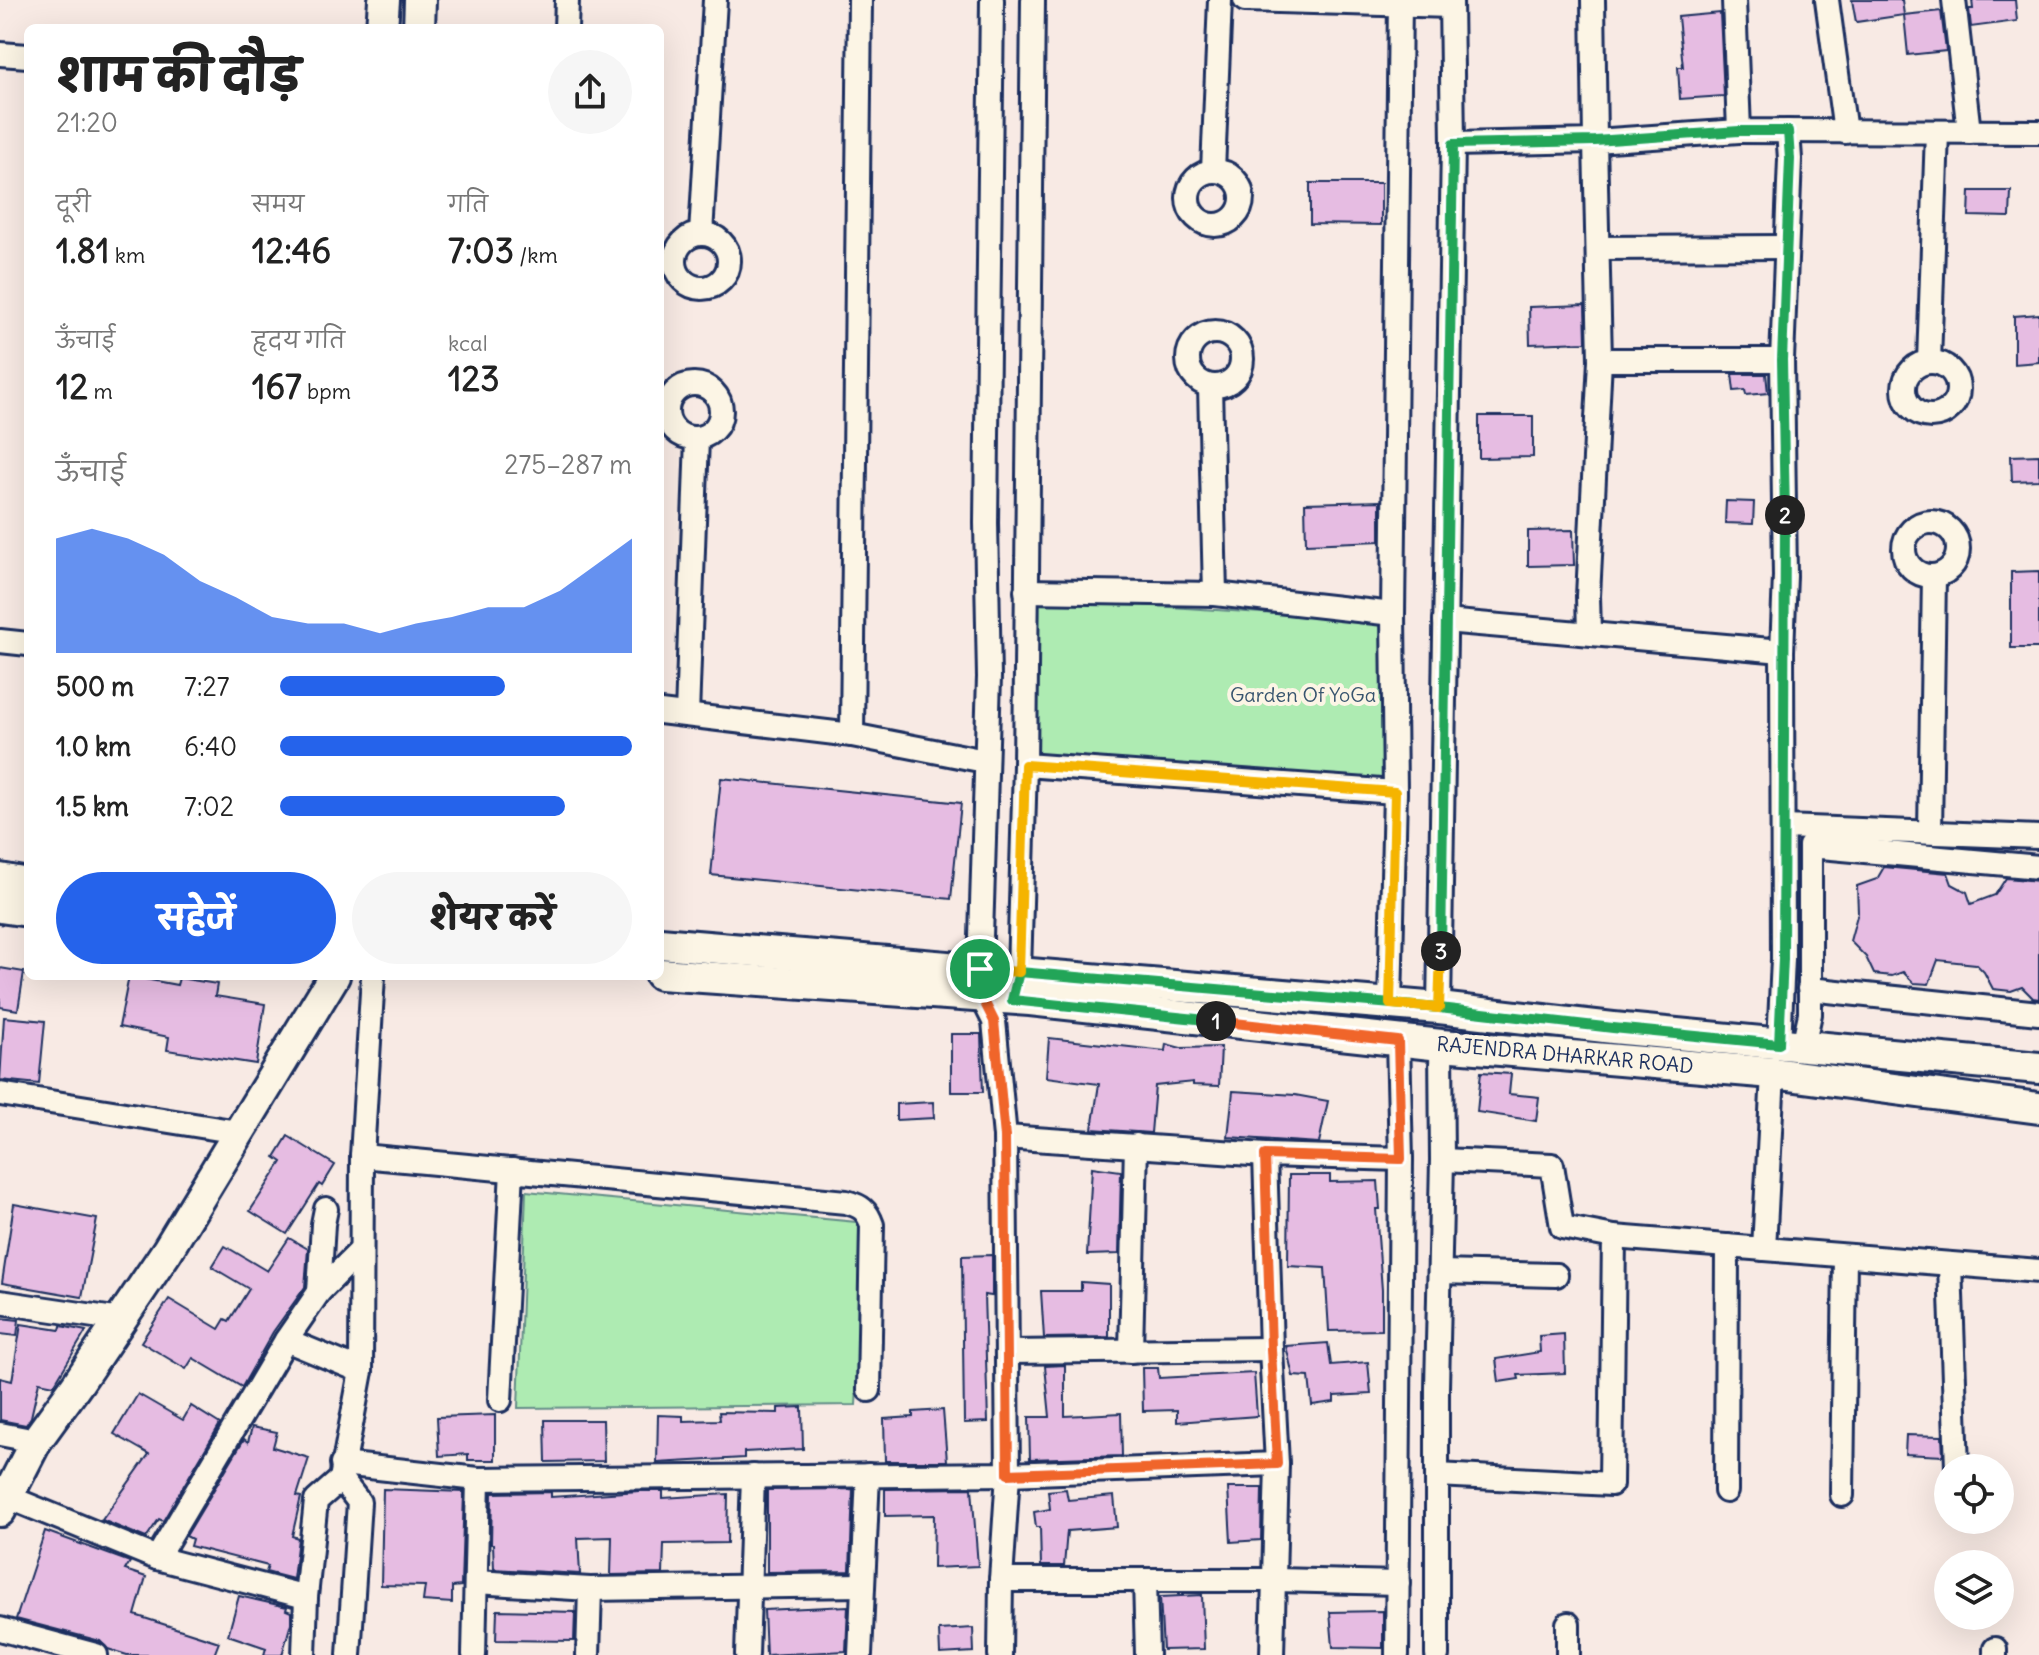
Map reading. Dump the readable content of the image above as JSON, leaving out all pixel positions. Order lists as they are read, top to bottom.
{
  "streets": {
    "main road": ["RAJENDRA DHARKAR ROAD"]
  },
  "parks": ["Garden Of YoGa"],
  "page": {
    "heading": ["शाम की दौड़", "21:20"],
    "stats": [
      ["दूरी", "1.81 km"],
      ["समय", "12:46"],
      ["गति", "7:03 /km"],
      ["ऊँचाई", "12 m"],
      ["हृदय गति", "167 bpm"],
      ["kcal", "123"]
    ],
    "chart": ["ऊँचाई", "275–287 m"],
    "pins": ["2", "3", "1"],
    "list": [
      {
        "name": "500 m",
        "note": "7:27"
      },
      {
        "name": "1.0 km",
        "note": "6:40"
      },
      {
        "name": "1.5 km",
        "note": "7:02"
      }
    ],
    "buttons": ["सहेजें", "शेयर करें"]
  }
}
